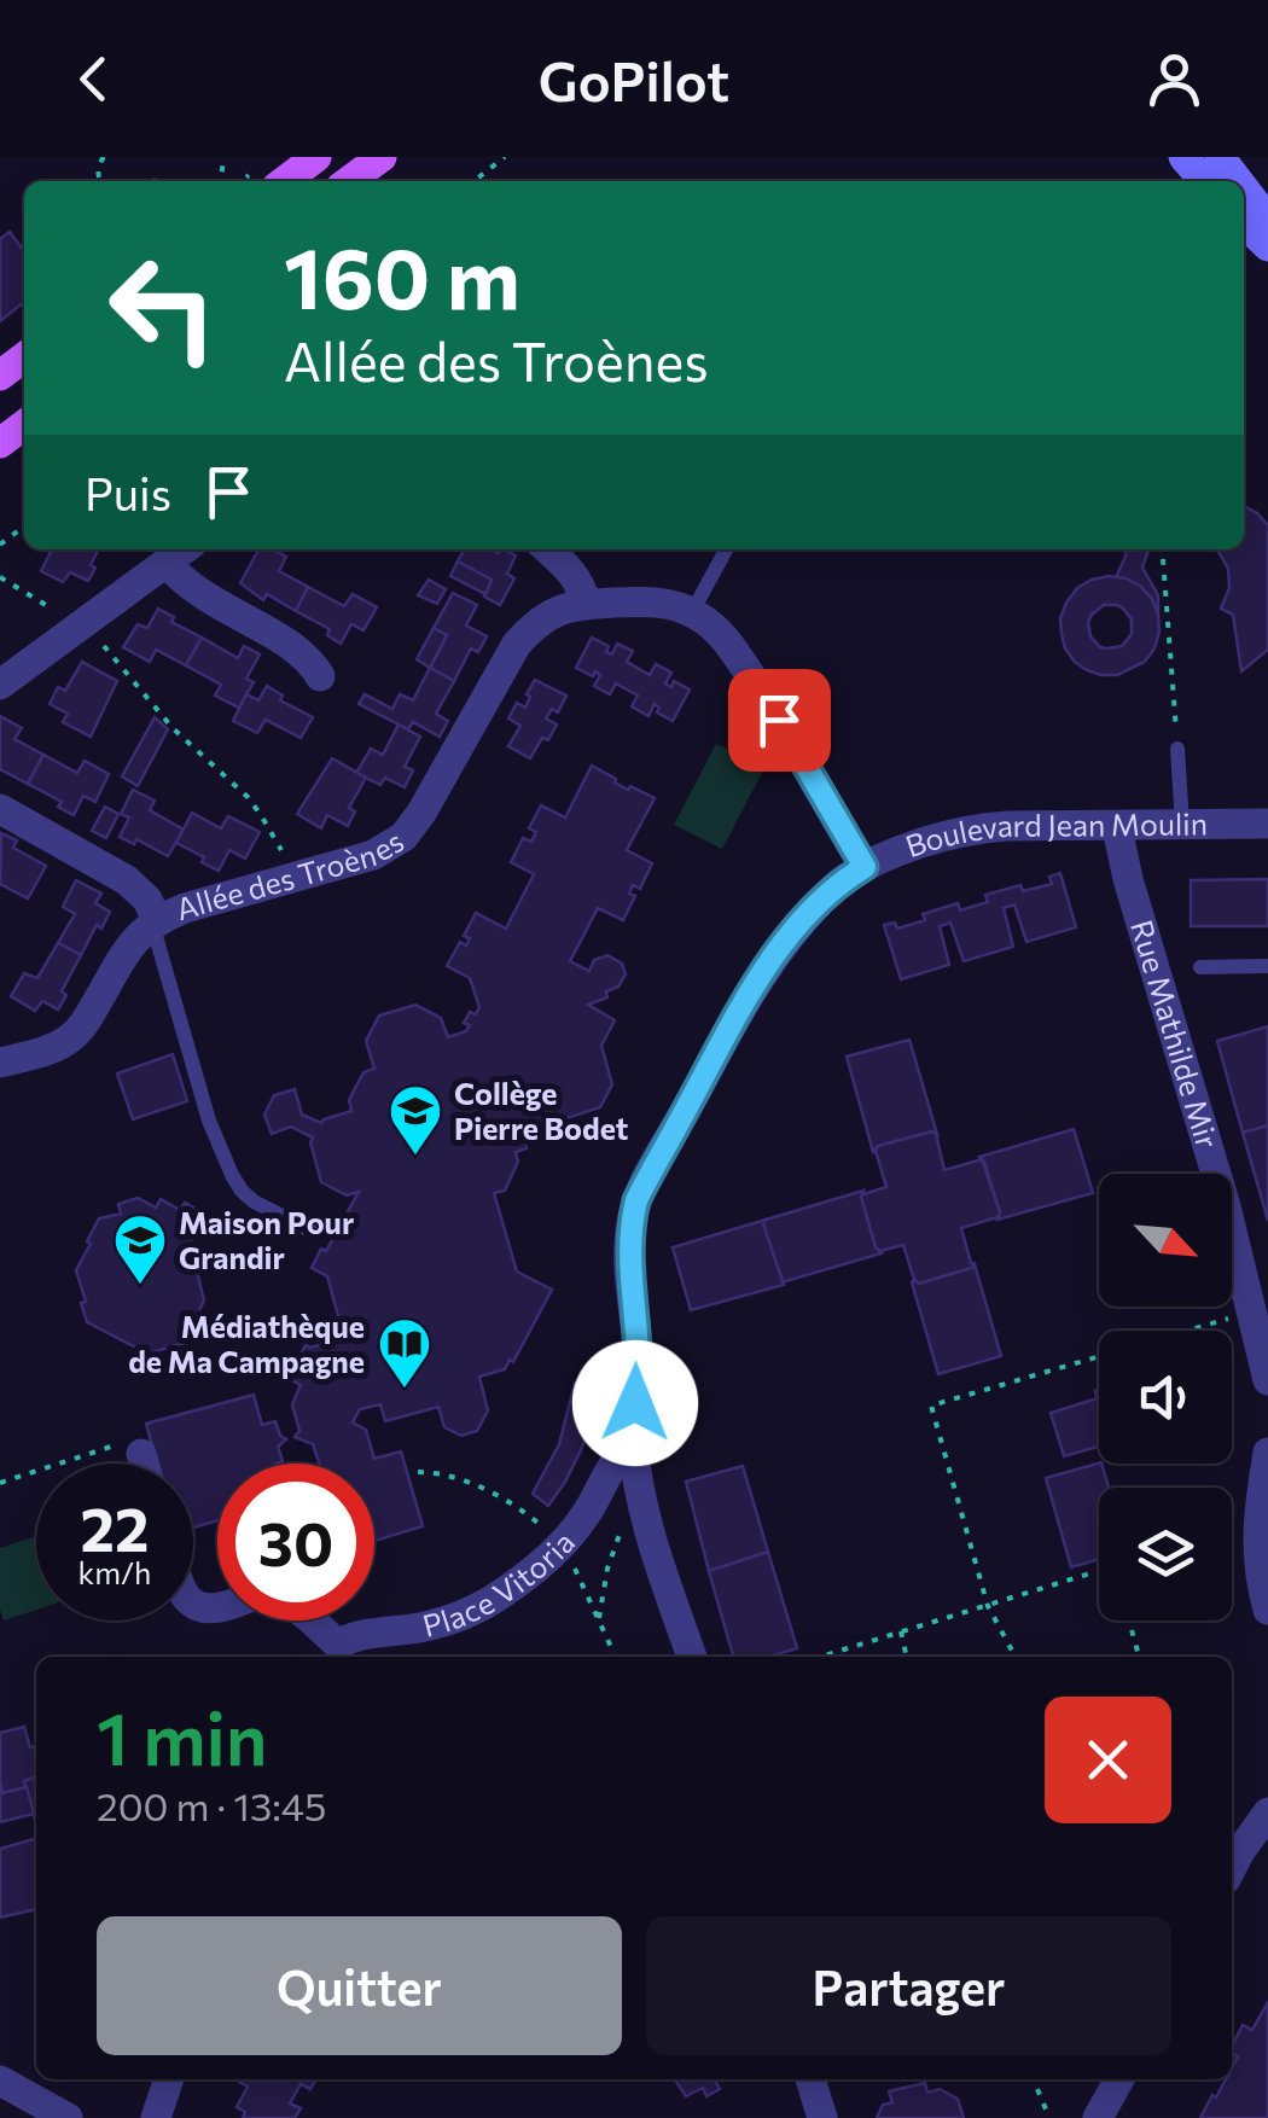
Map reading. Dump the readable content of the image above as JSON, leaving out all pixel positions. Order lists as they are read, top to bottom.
{
  "streets": {
    "street": [
      "Boulevard Jean Moulin",
      "Allée des Troènes",
      "Rue Mathilde Mir",
      "Place Vitoria"
    ]
  },
  "crossings": [
    ["Boulevard Jean Moulin", "Rue Mathilde Mir"],
    ["Boulevard Jean Moulin", "Place Vitoria"]
  ],
  "places": {
    "school or university": ["Collège Pierre Bodet", "Maison Pour Grandir"],
    "library": ["Médiathèque de Ma Campagne"]
  },
  "north": "bottom right",
  "page": {
    "header": "GoPilot",
    "turn": ["160 m", "Allée des Troènes"],
    "then": "Puis",
    "speed": "22 km/h",
    "limit": "30",
    "heading": ["1 min", "200 m · 13:45"],
    "buttons": ["Quitter", "Partager"]
  }
}
